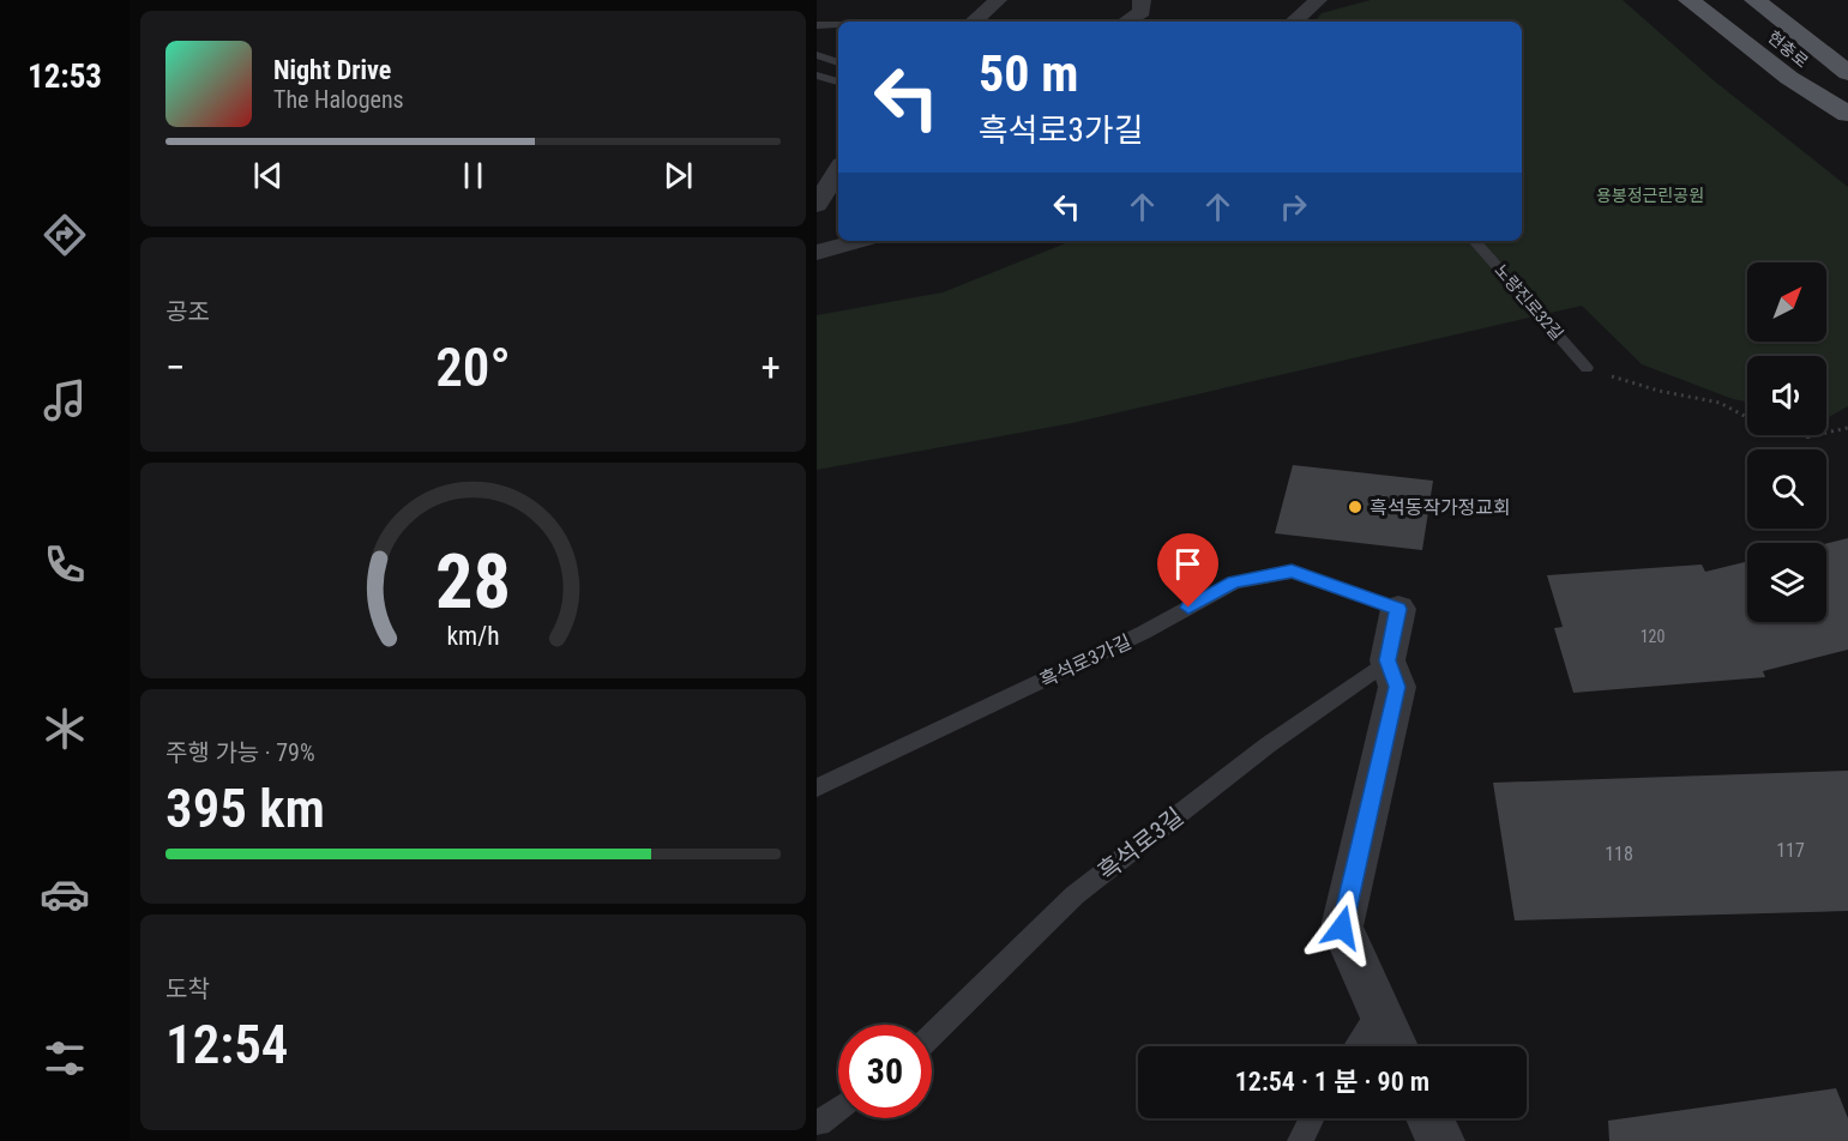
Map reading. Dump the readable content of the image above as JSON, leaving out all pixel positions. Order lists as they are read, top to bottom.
{
  "streets": {
    "main road": ["현충로"],
    "lane": ["노량진로32길", "흑석로3가길", "흑석로3길"]
  },
  "parks": ["용봉정근린공원"],
  "places": ["흑석동작가정교회"],
  "house_numbers": ["120", "117", "118"],
  "north": "top right",
  "page": {
    "tabs": "12:53",
    "turn": ["50 m", "흑석로3가길"],
    "song": ["Night Drive", "The Halogens"],
    "tile": [
      "공조",
      ["주행 가능 · 79%", "395 km"],
      ["도착", "12:54"]
    ],
    "heat": ["−", "20°", "+"],
    "limit": "30",
    "trip": "12:54 · 1 분 · 90 m",
    "gauge": ["28", "km/h"]
  }
}
